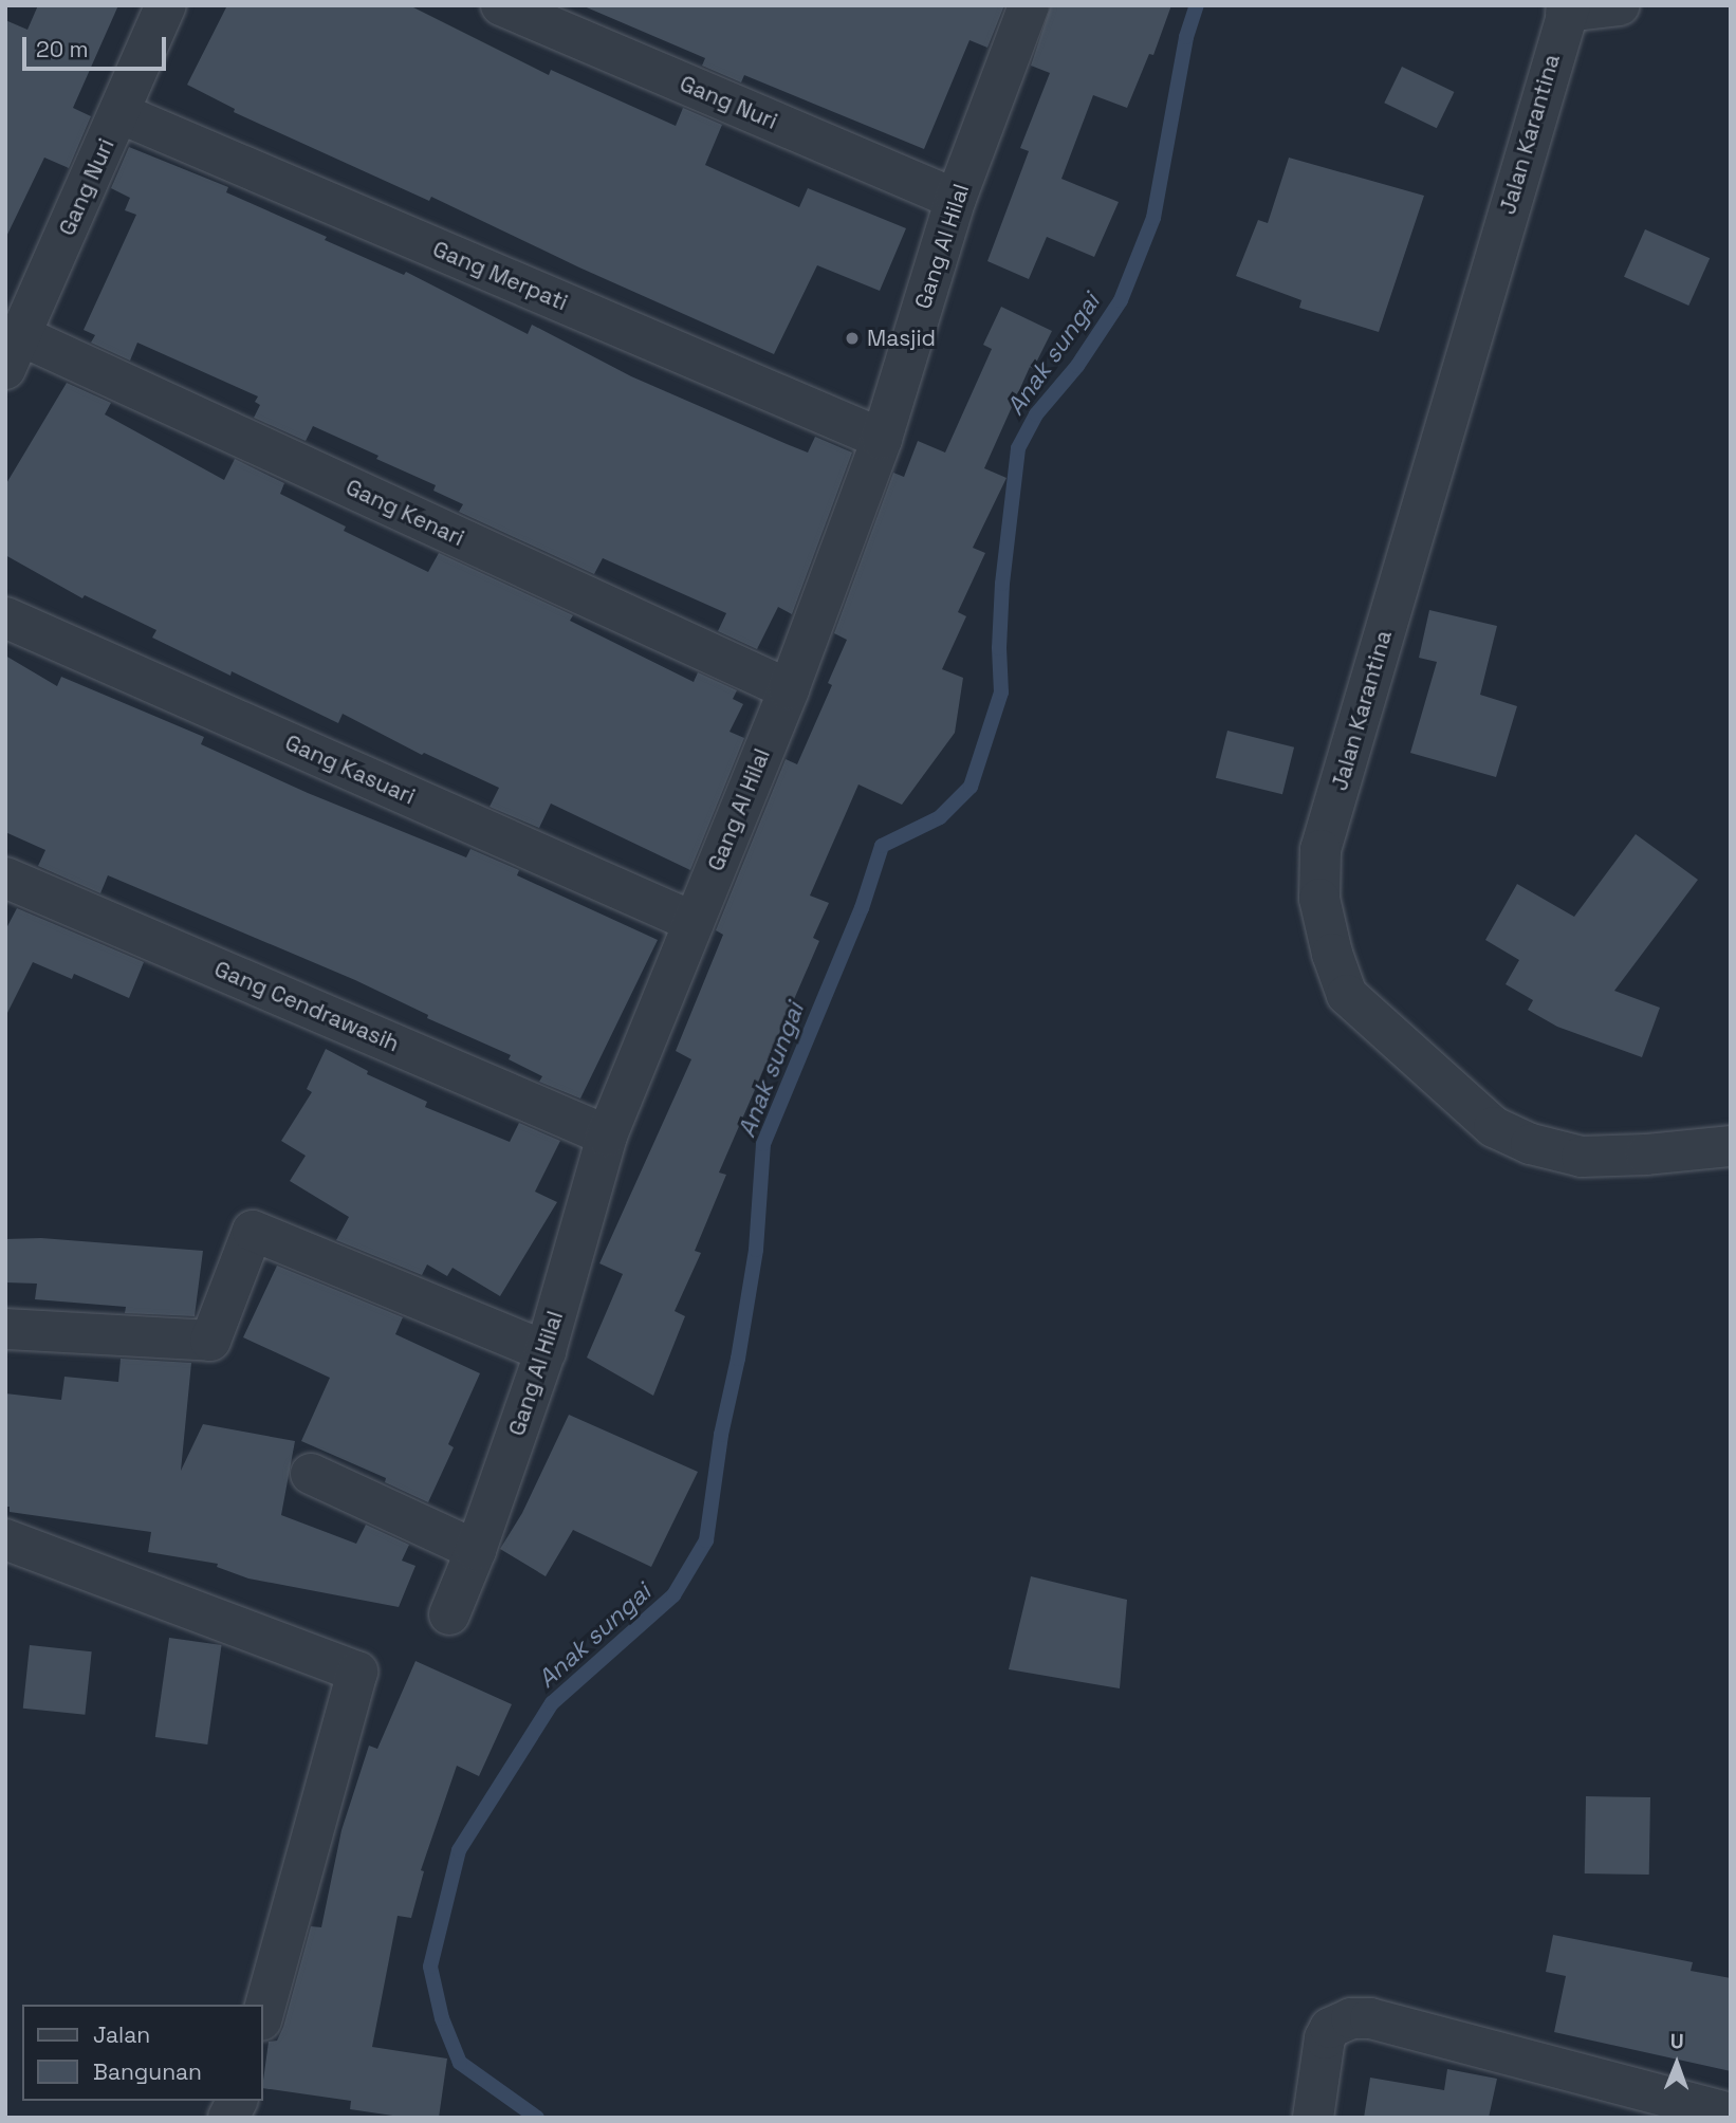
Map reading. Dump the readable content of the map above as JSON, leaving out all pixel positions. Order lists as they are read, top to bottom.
{
  "streets": {
    "street": [
      "Gang Nuri",
      "Jalan Karantina",
      "Gang Al Hilal",
      "Gang Merpati",
      "Gang Kenari",
      "Gang Kasuari",
      "Gang Cendrawasih"
    ]
  },
  "crossings": [
    ["Gang Nuri", "Gang Al Hilal"],
    ["Gang Nuri", "Gang Merpati"],
    ["Gang Nuri", "Gang Kenari"],
    ["Gang Al Hilal", "Gang Merpati"],
    ["Gang Al Hilal", "Gang Kenari"],
    ["Gang Al Hilal", "Gang Kasuari"],
    ["Gang Al Hilal", "Gang Cendrawasih"]
  ],
  "water": ["Anak sungai"],
  "places": ["Masjid"],
  "legend": ["Jalan", "Bangunan"],
  "scale_bar": "20 m",
  "north": "top"
}
